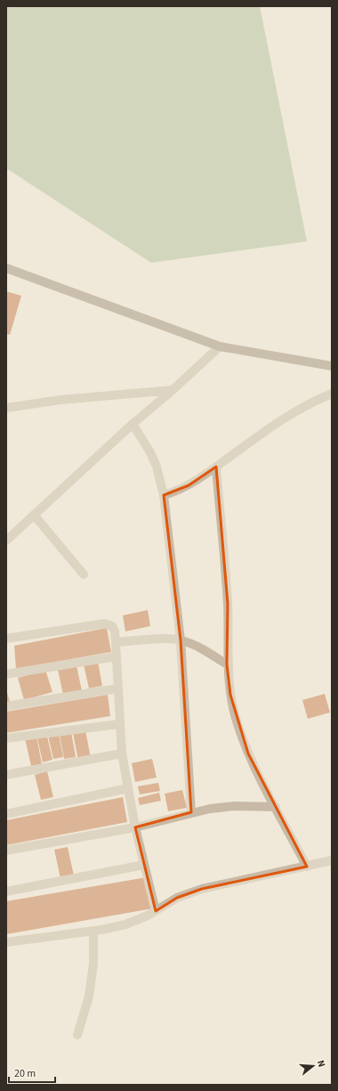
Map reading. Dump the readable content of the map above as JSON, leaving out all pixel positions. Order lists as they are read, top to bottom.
{
  "scale_bar": "20 m",
  "north": "right"
}
